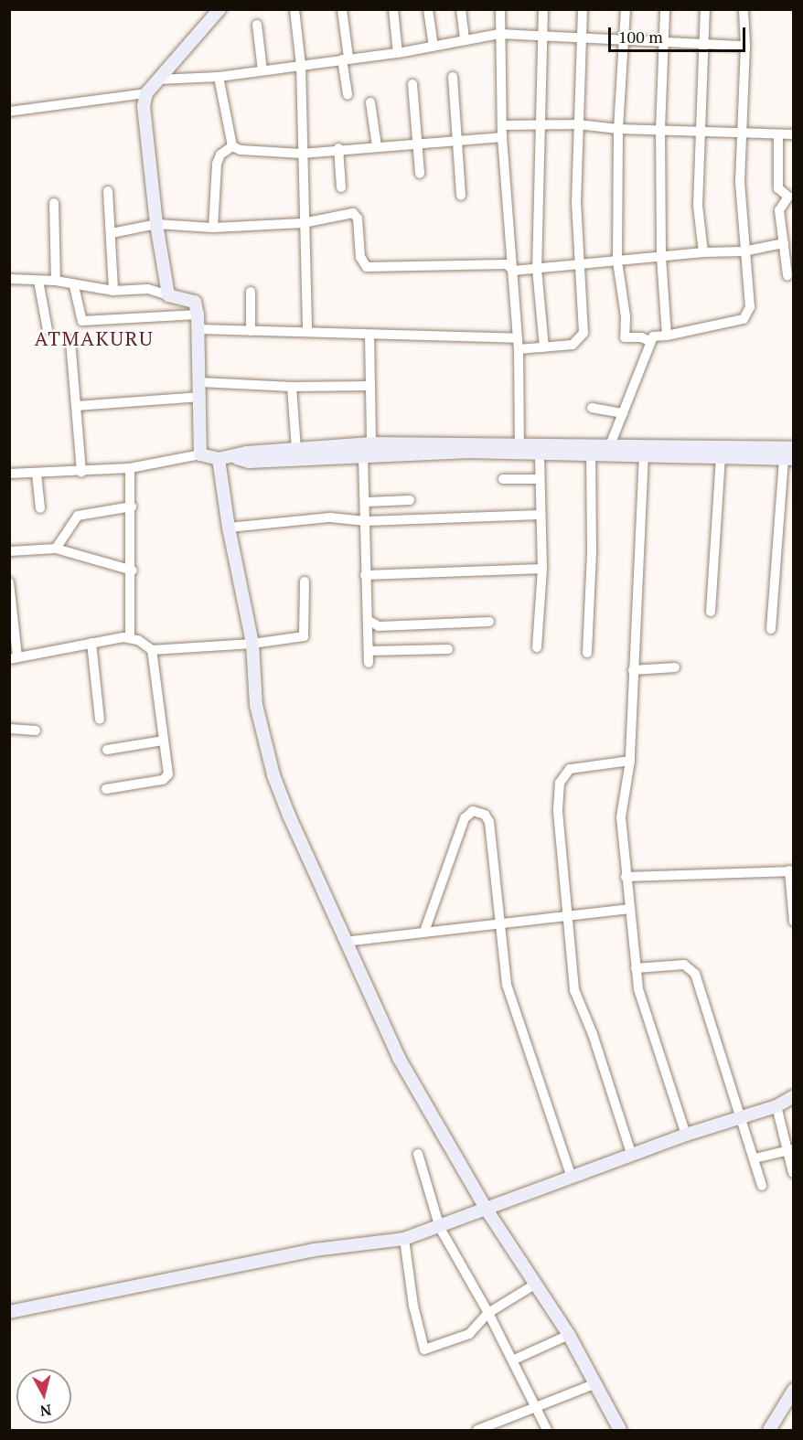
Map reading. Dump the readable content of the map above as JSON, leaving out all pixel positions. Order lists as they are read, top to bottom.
{
  "districts": ["ATMAKURU"],
  "scale_bar": "100 m",
  "north": "bottom"
}
